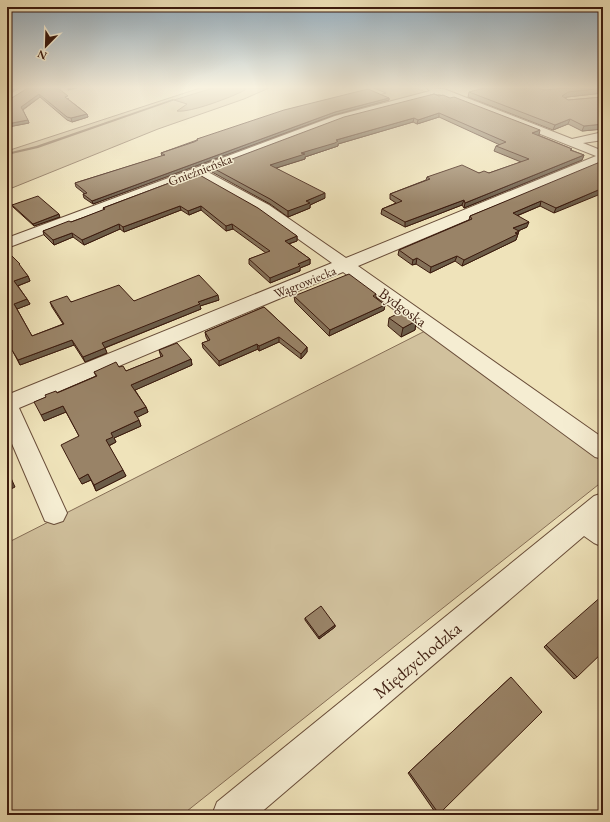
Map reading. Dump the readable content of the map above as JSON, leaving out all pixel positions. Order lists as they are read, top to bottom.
{
  "streets": {
    "street": [
      "Gnieźnieńska",
      "Wągrowiecka",
      "Bydgoska",
      "Międzychodzka"
    ]
  },
  "crossings": [
    ["Gnieźnieńska", "Bydgoska"],
    ["Wągrowiecka", "Bydgoska"]
  ],
  "north": "bottom left"
}
